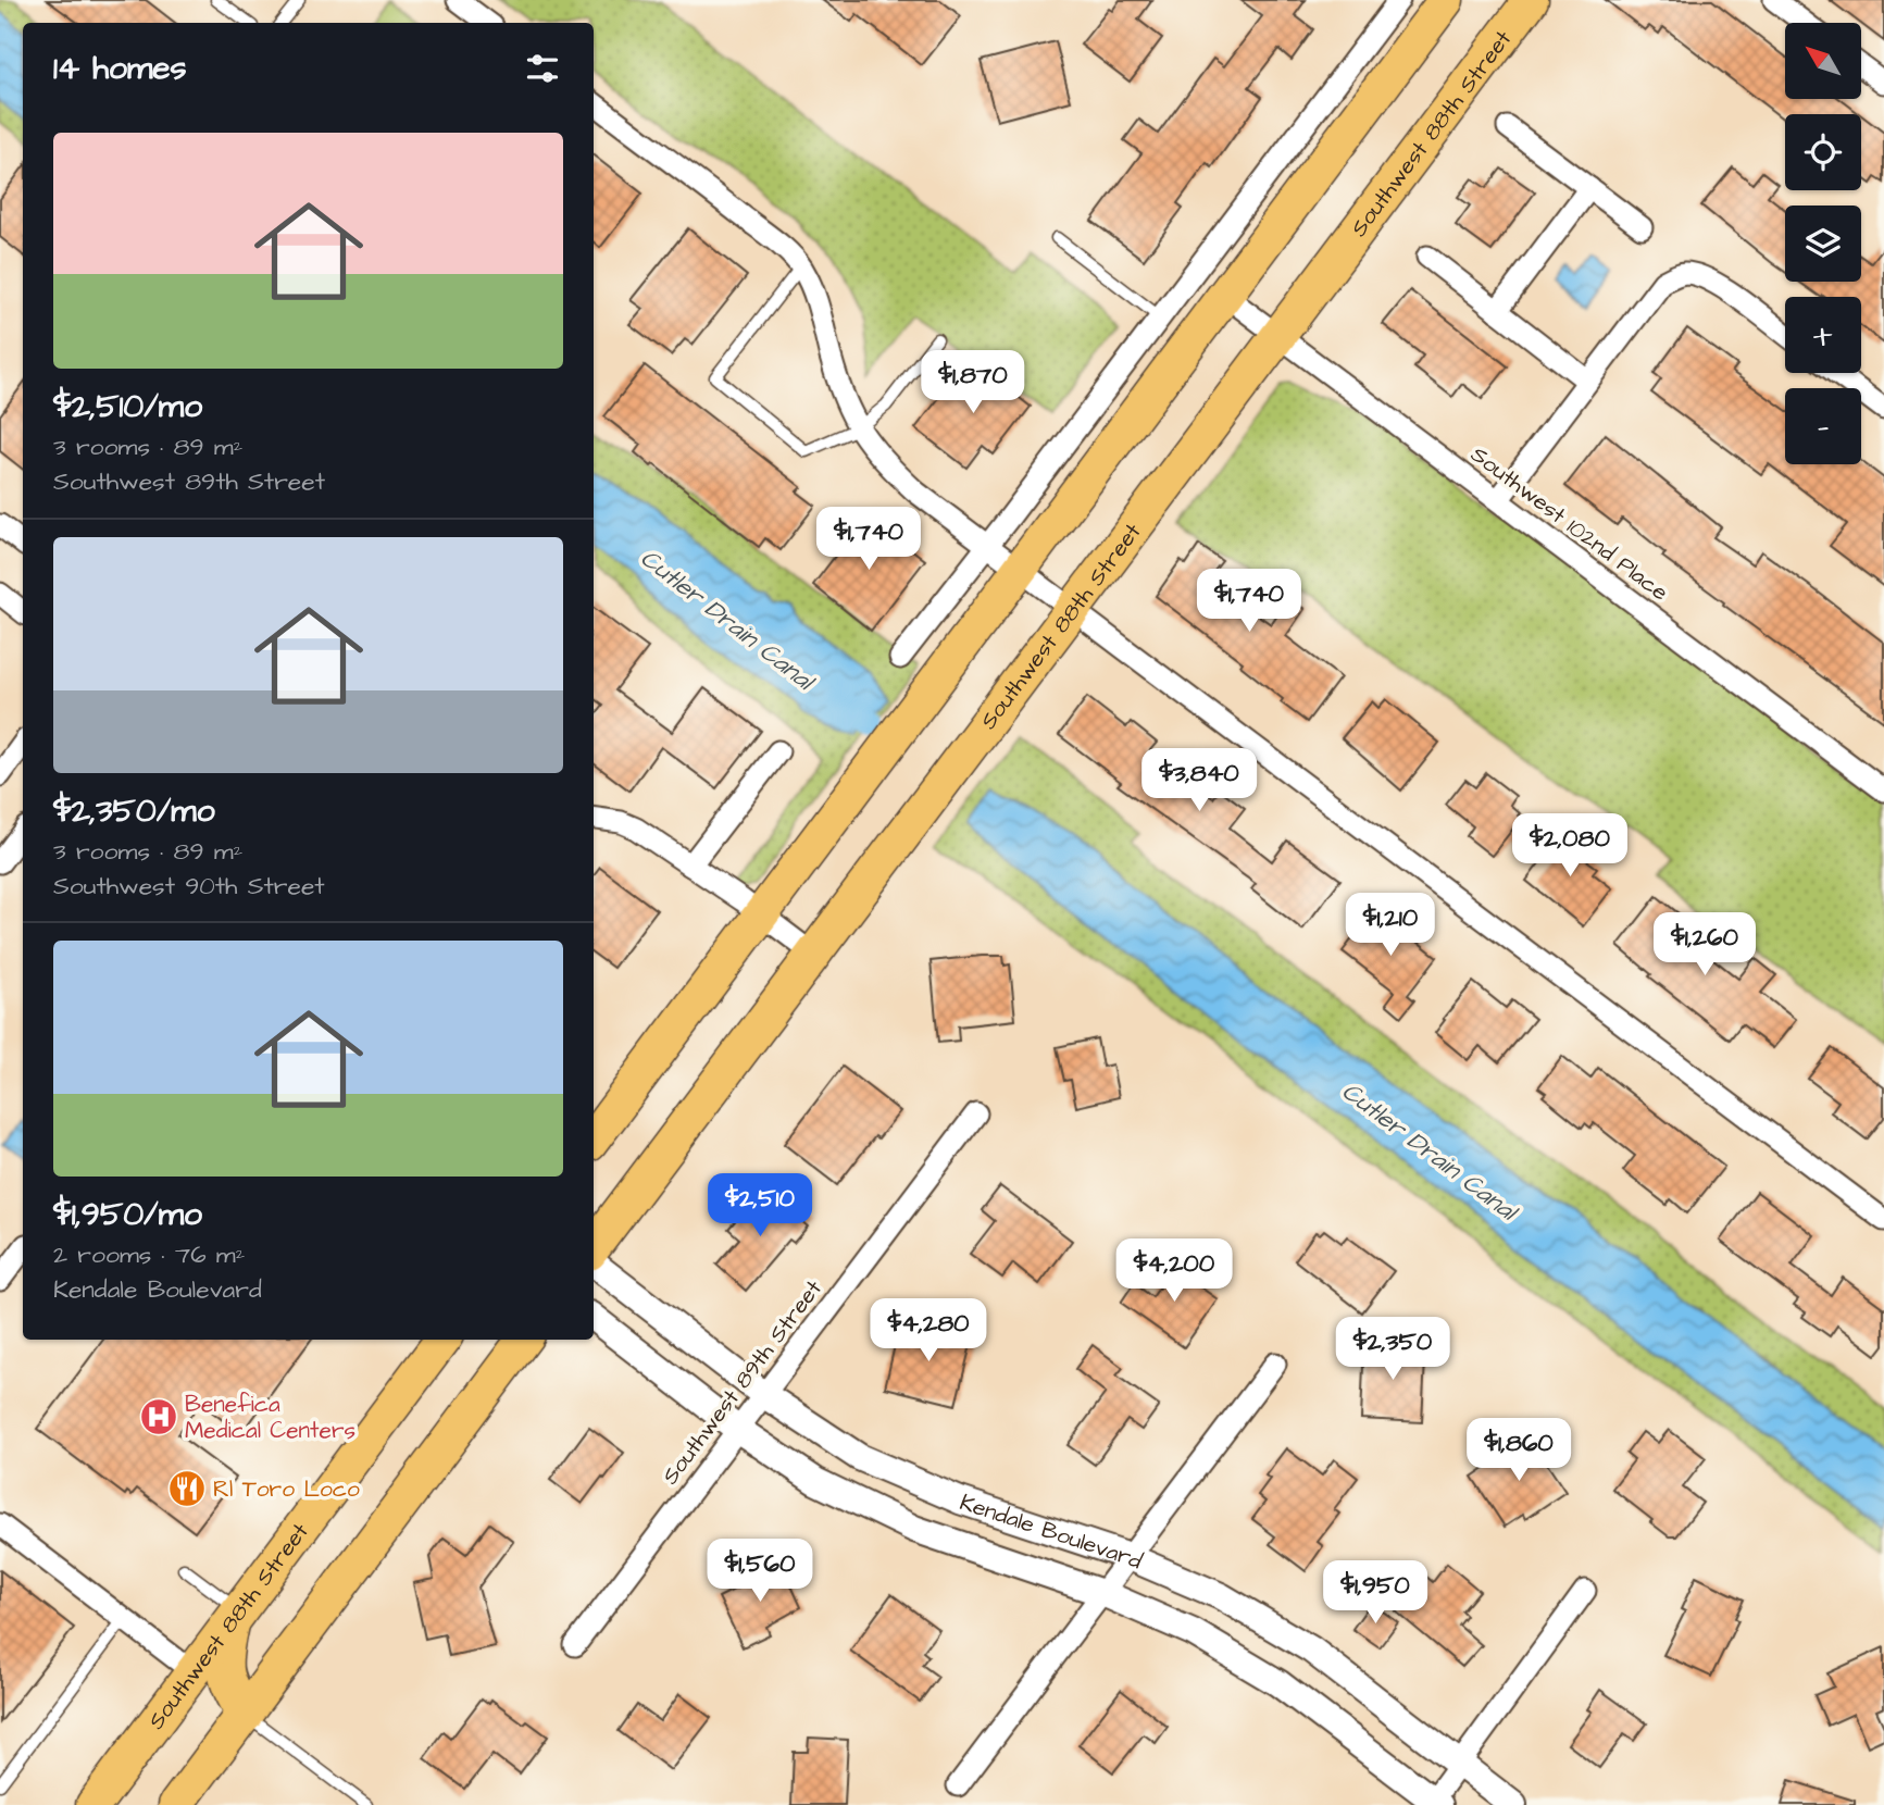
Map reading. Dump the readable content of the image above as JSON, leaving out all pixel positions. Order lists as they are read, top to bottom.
{
  "streets": {
    "main road": ["Southwest 88th Street"],
    "street": ["Southwest 102nd Place", "Southwest 89th Street", "Kendale Boulevard"]
  },
  "crossings": [
    ["Southwest 88th Street", "Southwest 102nd Place"],
    ["Southwest 89th Street", "Kendale Boulevard"]
  ],
  "water": ["Cutler Drain Canal"],
  "places": {
    "hospital": ["Benefica Medical Centers"],
    "restaurant": ["Rl Toro Loco"]
  },
  "north": "top left",
  "page": {
    "map_buttons": ["+", "−"],
    "heading": "14 homes",
    "list": [
      {
        "name": "$2,510/mo",
        "note": "3 rooms · 89 m² · Southwest 89th Street"
      },
      {
        "name": "$2,350/mo",
        "note": "3 rooms · 89 m² · Southwest 90th Street"
      },
      {
        "name": "$1,950/mo",
        "note": "2 rooms · 76 m² · Kendale Boulevard"
      }
    ],
    "price": [
      "$1,870",
      "$1,740",
      "$1,740",
      "$3,840",
      "$2,080",
      "$1,210",
      "$1,260",
      "$2,510",
      "$4,200",
      "$4,280",
      "$2,350",
      "$1,860",
      "$1,560",
      "$1,950"
    ]
  }
}
